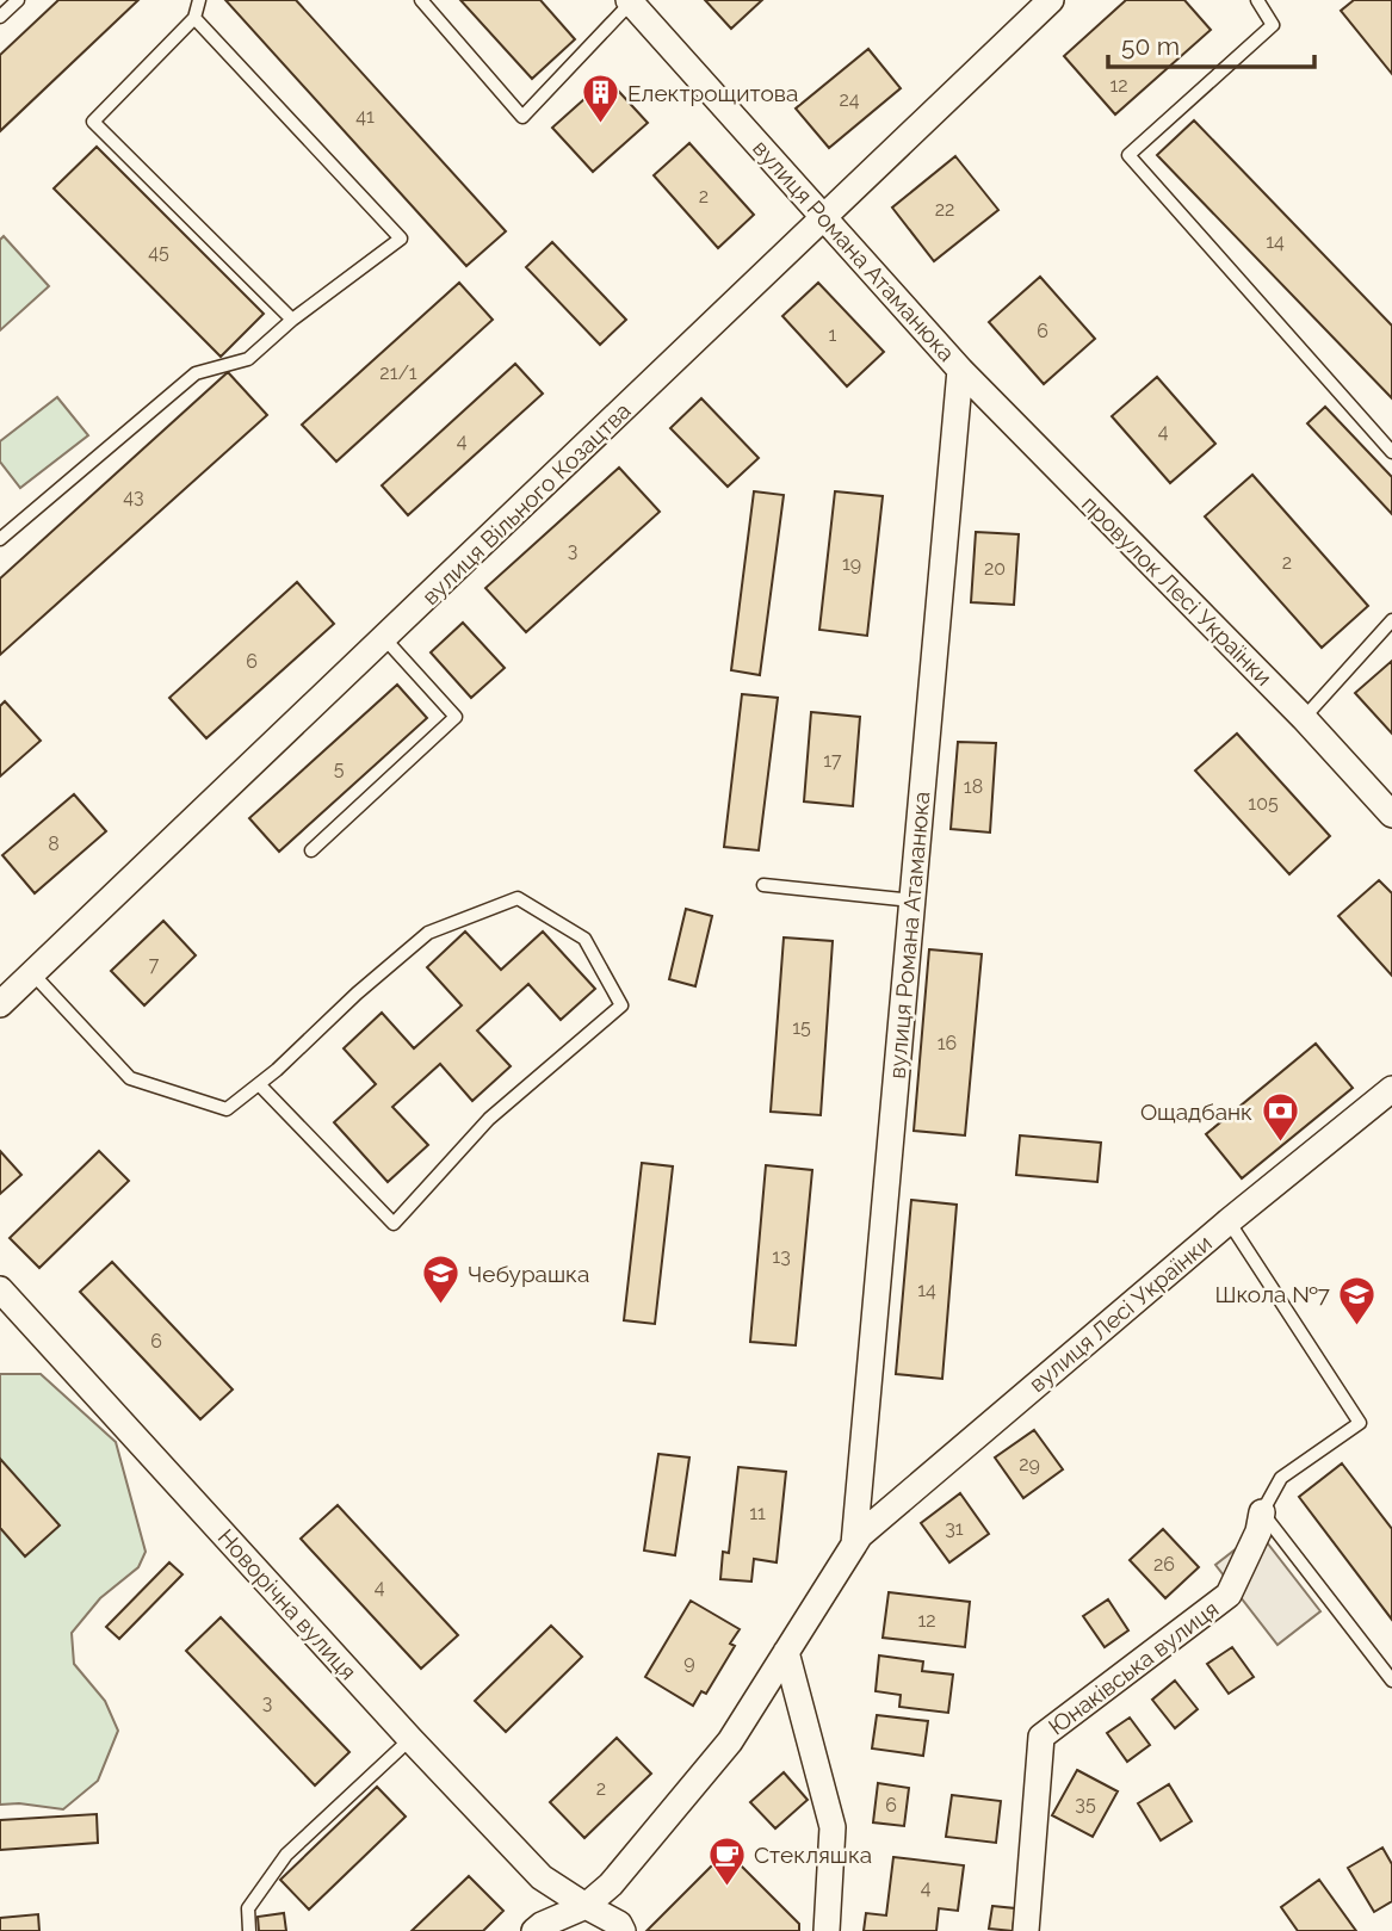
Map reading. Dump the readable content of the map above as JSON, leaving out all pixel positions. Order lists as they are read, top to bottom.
{
  "streets": {
    "street": [
      "вулиця Романа Атаманюка",
      "вулиця Вільного Козацтва",
      "провулок Лесі Українки",
      "вулиця Лесі Українки",
      "Новорічна вулиця",
      "Юнаківська вулиця"
    ]
  },
  "crossings": [
    ["вулиця Романа Атаманюка", "вулиця Вільного Козацтва"],
    ["вулиця Романа Атаманюка", "провулок Лесі Українки"],
    ["вулиця Романа Атаманюка", "вулиця Лесі Українки"],
    ["вулиця Романа Атаманюка", "Новорічна вулиця"]
  ],
  "places": {
    "building": ["Електрощитова"],
    "bank": ["Ощадбанк"],
    "school or university": ["Чебурашка", "Школа №7"],
    "cafe": ["Стекляшка"]
  },
  "house_numbers": [
    "12",
    "24",
    "41",
    "2",
    "22",
    "14",
    "45",
    "6",
    "1",
    "21/1",
    "4",
    "4",
    "43",
    "3",
    "2",
    "19",
    "20",
    "6",
    "17",
    "5",
    "18",
    "105",
    "8",
    "7",
    "15",
    "16",
    "13",
    "14",
    "6",
    "29",
    "11",
    "31",
    "26",
    "4",
    "12",
    "9",
    "3",
    "2",
    "35",
    "6",
    "4"
  ],
  "scale_bar": "50 m"
}
